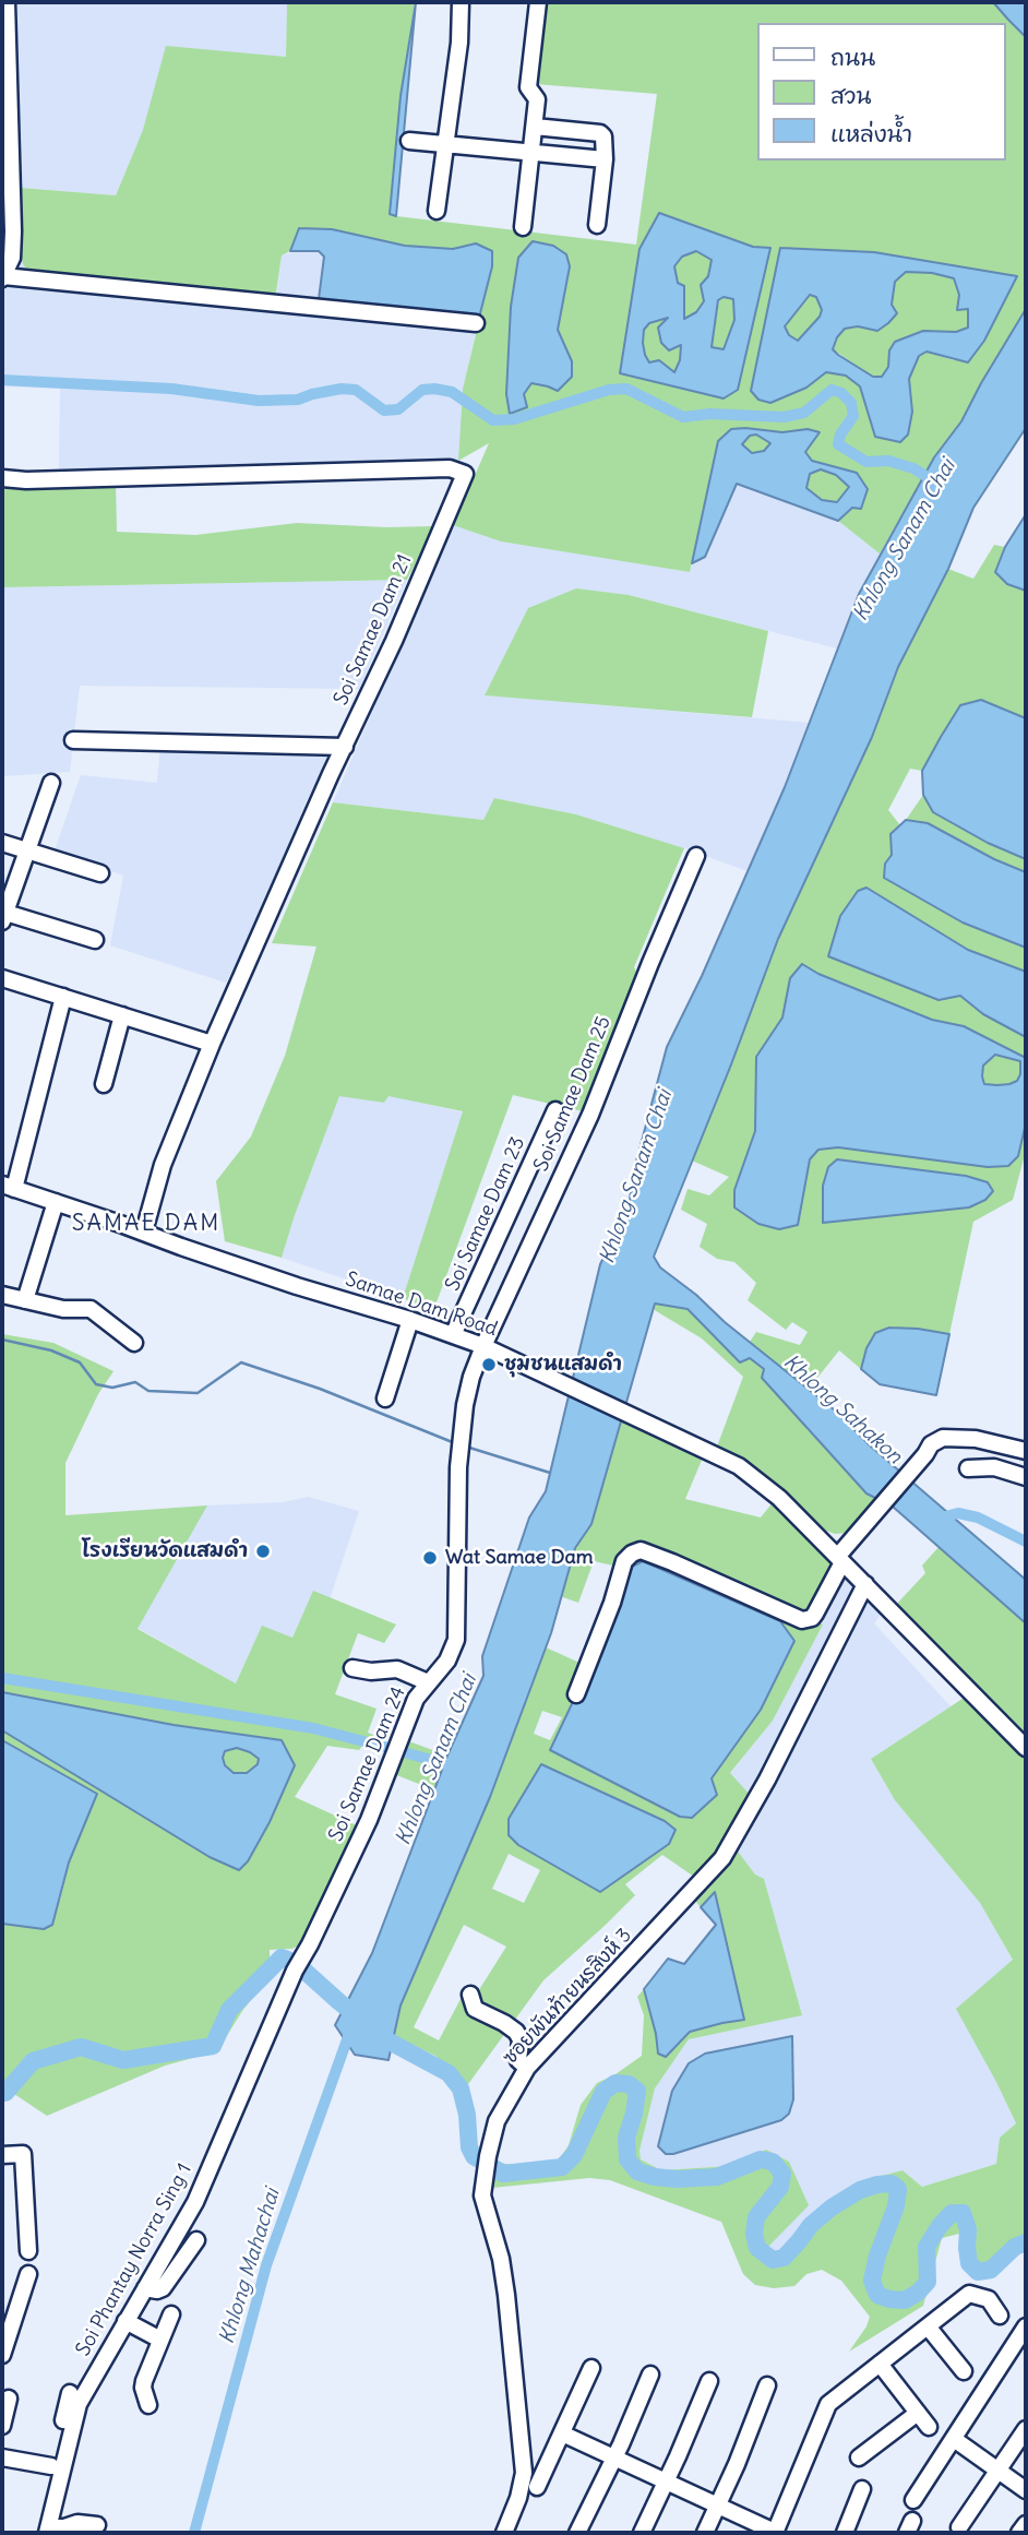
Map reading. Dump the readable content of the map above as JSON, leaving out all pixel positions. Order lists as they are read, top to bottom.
{
  "streets": {
    "street": [
      "Soi Samae Dam 21",
      "Soi Samae Dam 25",
      "Soi Samae Dam 23",
      "Samae Dam Road",
      "Soi Samae Dam 24",
      "ซอยพันท้ายนรสิงห์ 3",
      "Soi Phantay Norra Sing 1"
    ]
  },
  "crossings": [
    ["Soi Samae Dam 21", "Samae Dam Road"],
    ["Soi Samae Dam 25", "Samae Dam Road"],
    ["Soi Samae Dam 25", "Soi Samae Dam 24"],
    ["Soi Samae Dam 23", "Samae Dam Road"],
    ["Samae Dam Road", "Soi Samae Dam 24"],
    ["Samae Dam Road", "ซอยพันท้ายนรสิงห์ 3"],
    ["Soi Samae Dam 24", "Soi Phantay Norra Sing 1"]
  ],
  "districts": ["SAMAE DAM"],
  "water": ["Khlong Sanam Chai", "Khlong Sahakon", "Khlong Mahachai"],
  "places": ["ชุมชนแสมดำ", "โรงเรียนวัดแสมดำ", "Wat Samae Dam"],
  "legend": ["ถนน", "สวน", "แหล่งน้ำ"]
}
